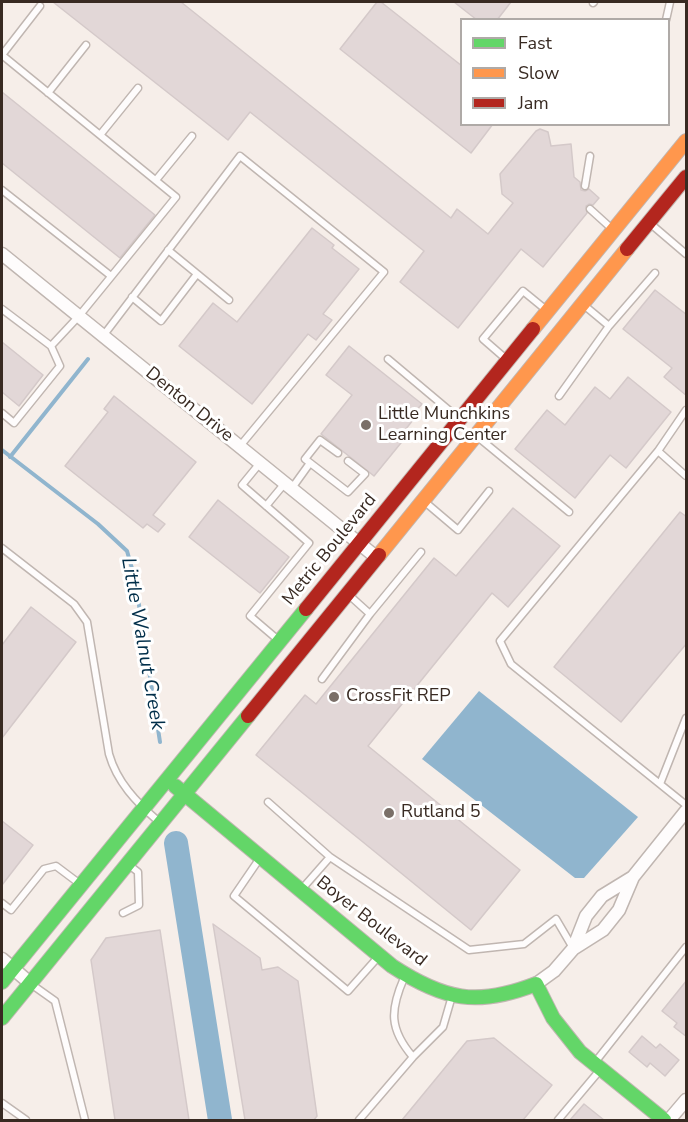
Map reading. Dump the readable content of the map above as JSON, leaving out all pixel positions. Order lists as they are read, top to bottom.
{
  "streets": {
    "main road": ["Metric Boulevard", "Boyer Boulevard"],
    "street": ["Denton Drive"]
  },
  "crossings": [
    ["Denton Drive", "Metric Boulevard"],
    ["Metric Boulevard", "Boyer Boulevard"]
  ],
  "water": ["Little Walnut Creek"],
  "places": ["Little Munchkins Learning Center", "CrossFit REP", "Rutland 5"],
  "legend": ["Fast", "Slow", "Jam"]
}
